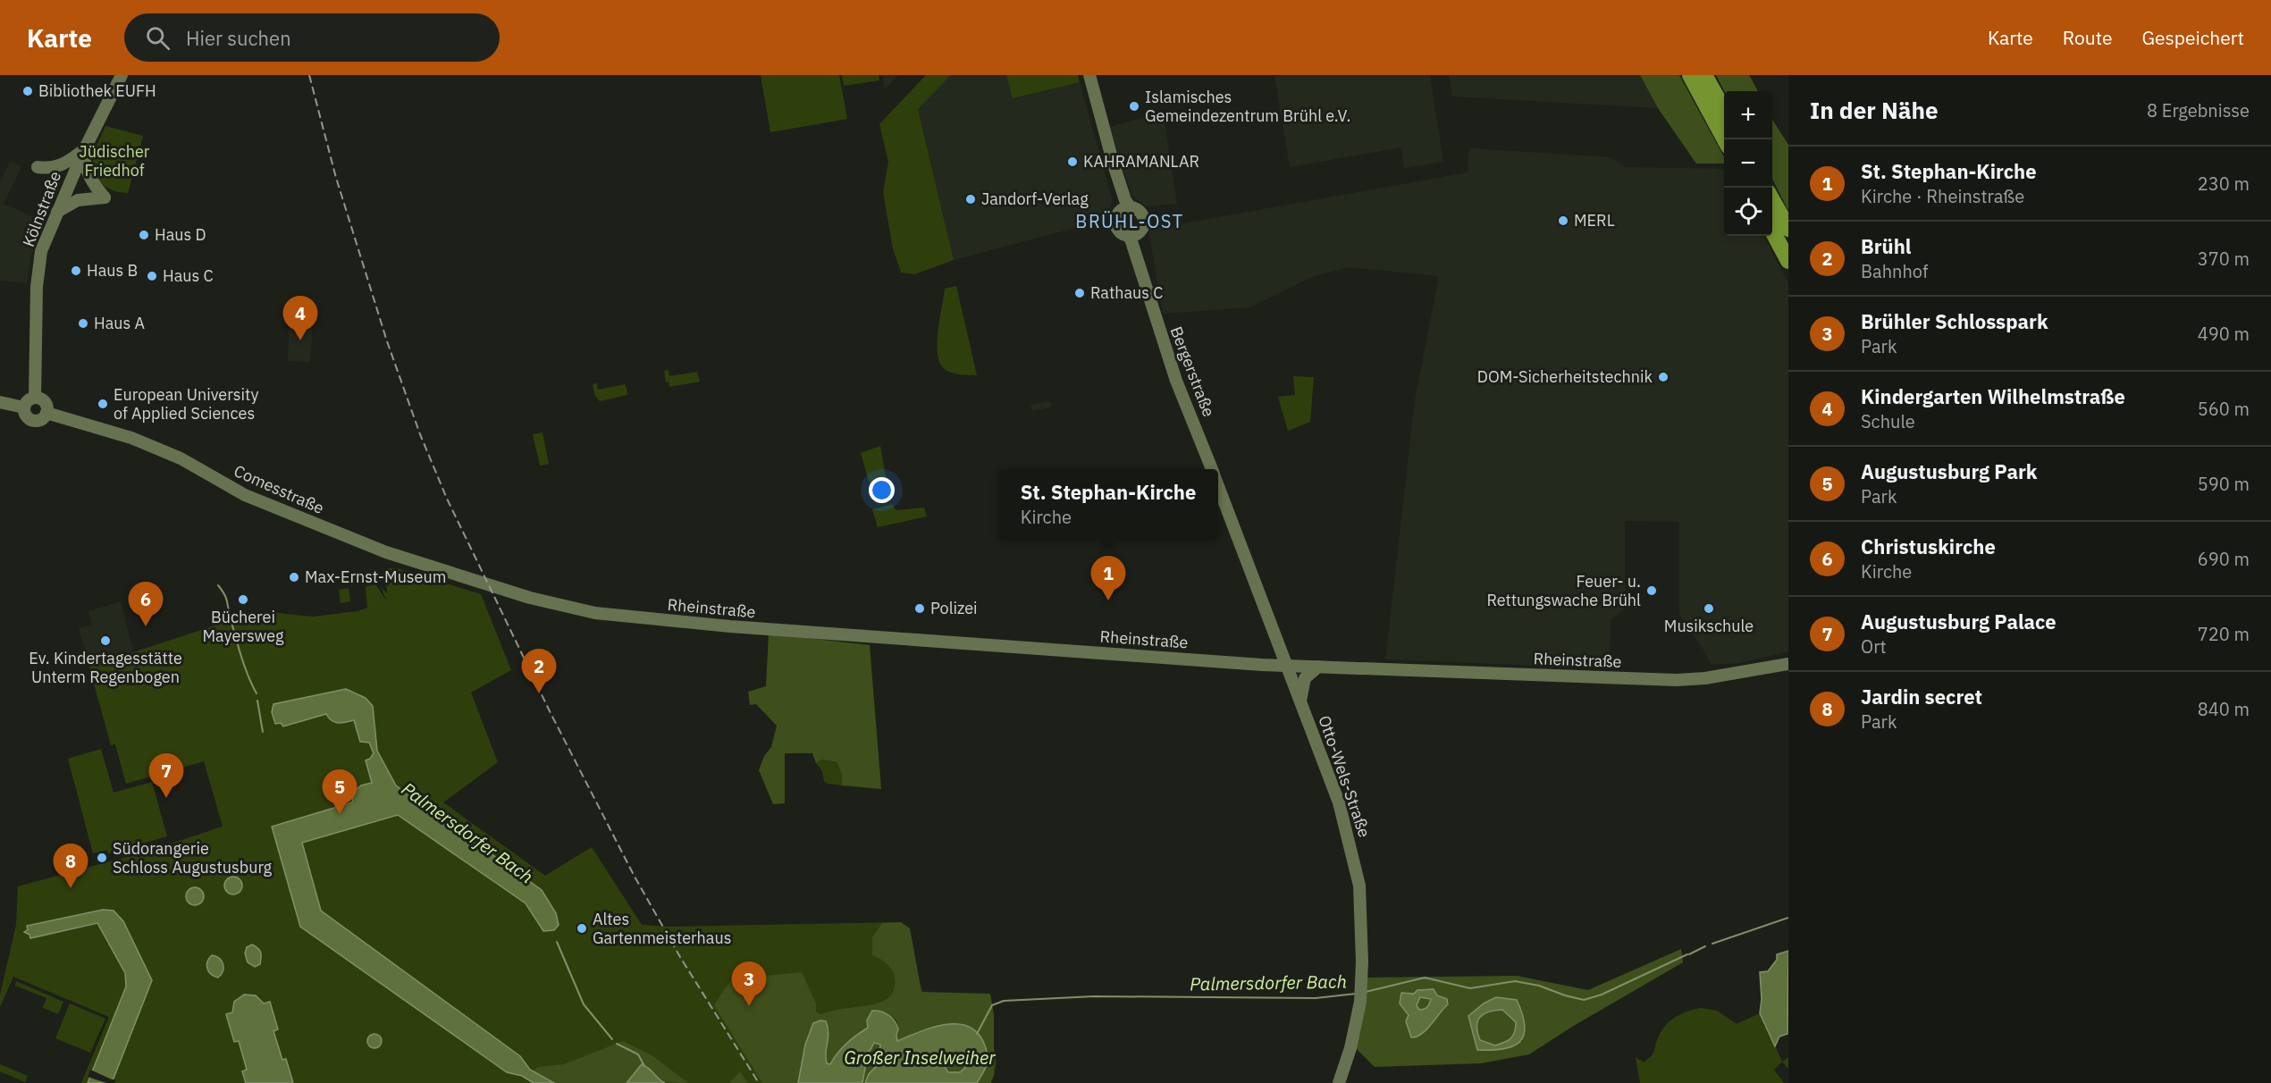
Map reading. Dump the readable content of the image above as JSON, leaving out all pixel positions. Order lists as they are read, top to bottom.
{
  "streets": {
    "main road": [
      "Kölnstraße",
      "Bergerstraße",
      "Comesstraße",
      "Rheinstraße",
      "Otto-Wels-Straße"
    ]
  },
  "crossings": [
    ["Kölnstraße", "Comesstraße"],
    ["Bergerstraße", "Rheinstraße"],
    ["Bergerstraße", "Otto-Wels-Straße"],
    ["Comesstraße", "Rheinstraße"],
    ["Rheinstraße", "Otto-Wels-Straße"]
  ],
  "districts": ["BRÜHL-OST"],
  "water": ["Palmersdorfer Bach", "Großer Inselweiher"],
  "parks": ["Jüdischer Friedhof"],
  "places": [
    "Bibliothek EUFH",
    "Islamisches Gemeindezentrum Brühl e.V.",
    "KAHRAMANLAR",
    "Jandorf-Verlag",
    "MERL",
    "Haus D",
    "Haus B",
    "Haus C",
    "Rathaus C",
    "Haus A",
    "DOM-Sicherheitstechnik",
    "European University of Applied Sciences",
    "Max-Ernst-Museum",
    "Feuer- u. Rettungswache Brühl",
    "Bücherei Mayersweg",
    "Polizei",
    "Musikschule",
    "Ev. Kindertagesstätte Unterm Regenbogen",
    "Südorangerie Schloss Augustusburg",
    "Altes Gartenmeisterhaus"
  ],
  "page": {
    "header": "Karte",
    "search": "Hier suchen",
    "nav": ["Karte", "Route", "Gespeichert"],
    "heading": ["In der Nähe", "8 Ergebnisse"],
    "map_buttons": ["+", "−"],
    "list": [
      {
        "mark": "1",
        "name": "St. Stephan-Kirche",
        "note": "Kirche · Rheinstraße",
        "value": "230 m"
      },
      {
        "mark": "2",
        "name": "Brühl",
        "note": "Bahnhof",
        "value": "370 m"
      },
      {
        "mark": "3",
        "name": "Brühler Schlosspark",
        "note": "Park",
        "value": "490 m"
      },
      {
        "mark": "4",
        "name": "Kindergarten Wilhelmstraße",
        "note": "Schule",
        "value": "560 m"
      },
      {
        "mark": "5",
        "name": "Augustusburg Park",
        "note": "Park",
        "value": "590 m"
      },
      {
        "mark": "6",
        "name": "Christuskirche",
        "note": "Kirche",
        "value": "690 m"
      },
      {
        "mark": "7",
        "name": "Augustusburg Palace",
        "note": "Ort",
        "value": "720 m"
      },
      {
        "mark": "8",
        "name": "Jardin secret",
        "note": "Park",
        "value": "840 m"
      }
    ],
    "pins": [
      "4",
      "1",
      "6",
      "2",
      "7",
      "5",
      "8",
      "3"
    ],
    "popup": ["St. Stephan-Kirche", "Kirche"]
  }
}
